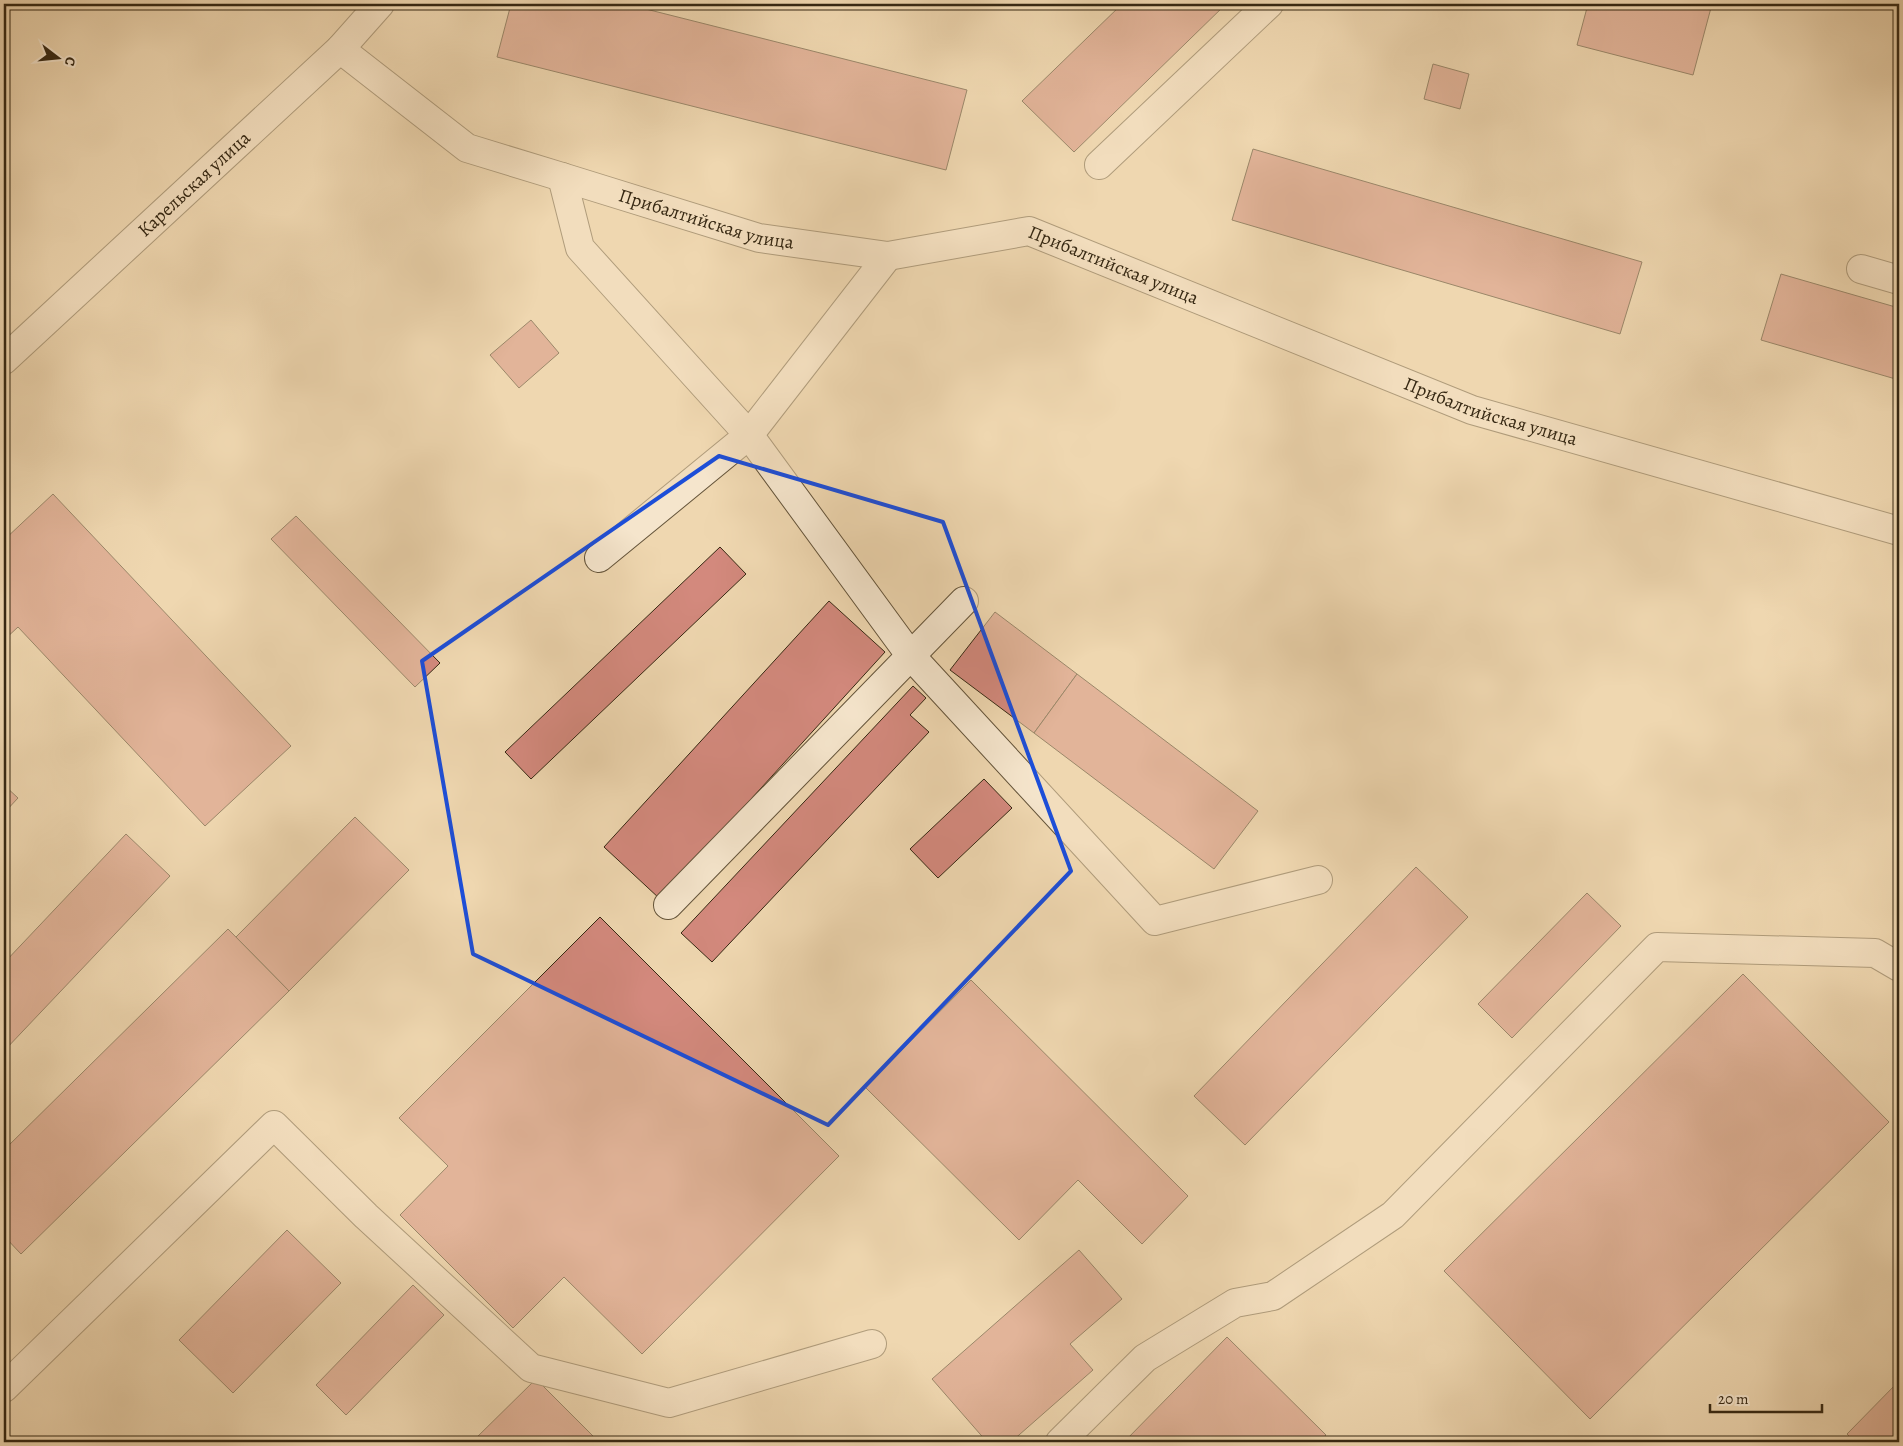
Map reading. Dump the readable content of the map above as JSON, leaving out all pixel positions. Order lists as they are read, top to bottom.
{
  "streets": {
    "street": ["Карельская улица", "Прибалтийская улица"]
  },
  "crossings": [
    ["Карельская улица", "Прибалтийская улица"]
  ],
  "scale_bar": "20 m",
  "north": "right"
}
